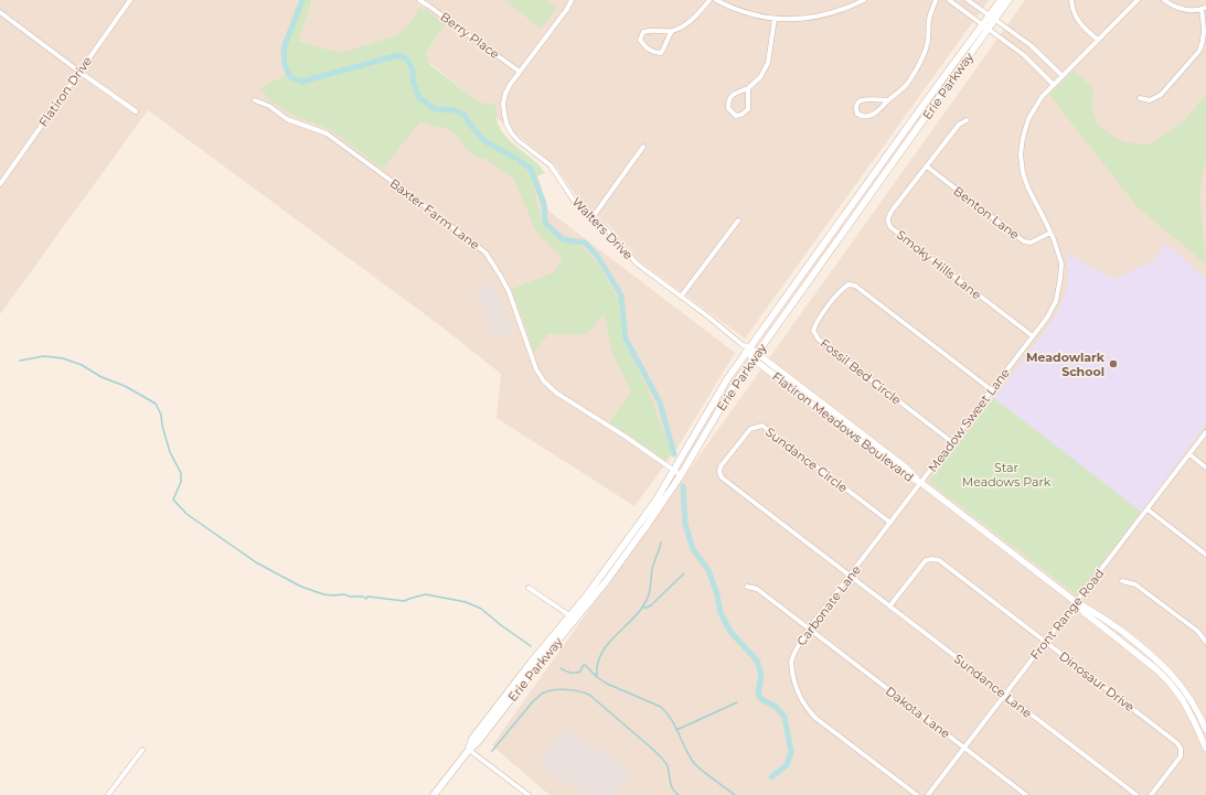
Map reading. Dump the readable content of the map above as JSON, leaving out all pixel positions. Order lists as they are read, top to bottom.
{
  "streets": {
    "main road": ["Erie Parkway"],
    "street": [
      "Berry Place",
      "Flatiron Drive",
      "Benton Lane",
      "Baxter Farm Lane",
      "Walters Drive",
      "Smoky Hills Lane",
      "Fossil Bed Circle",
      "Meadow Sweet Lane",
      "Flatiron Meadows Boulevard",
      "Sundance Circle",
      "Carbonate Lane",
      "Front Range Road",
      "Dinosaur Drive",
      "Sundance Lane",
      "Dakota Lane"
    ]
  },
  "crossings": [
    ["Berry Place", "Walters Drive"],
    ["Erie Parkway", "Baxter Farm Lane"],
    ["Erie Parkway", "Walters Drive"],
    ["Erie Parkway", "Flatiron Meadows Boulevard"],
    ["Benton Lane", "Smoky Hills Lane"],
    ["Benton Lane", "Meadow Sweet Lane"],
    ["Walters Drive", "Flatiron Meadows Boulevard"],
    ["Smoky Hills Lane", "Meadow Sweet Lane"],
    ["Fossil Bed Circle", "Meadow Sweet Lane"],
    ["Meadow Sweet Lane", "Flatiron Meadows Boulevard"],
    ["Meadow Sweet Lane", "Carbonate Lane"],
    ["Flatiron Meadows Boulevard", "Carbonate Lane"],
    ["Flatiron Meadows Boulevard", "Front Range Road"],
    ["Sundance Circle", "Carbonate Lane"],
    ["Sundance Circle", "Sundance Lane"],
    ["Carbonate Lane", "Sundance Lane"],
    ["Carbonate Lane", "Dakota Lane"],
    ["Front Range Road", "Dinosaur Drive"],
    ["Front Range Road", "Sundance Lane"],
    ["Front Range Road", "Dakota Lane"],
    ["Dinosaur Drive", "Sundance Lane"]
  ],
  "parks": ["Star Meadows Park"],
  "places": ["Meadowlark School"]
}
